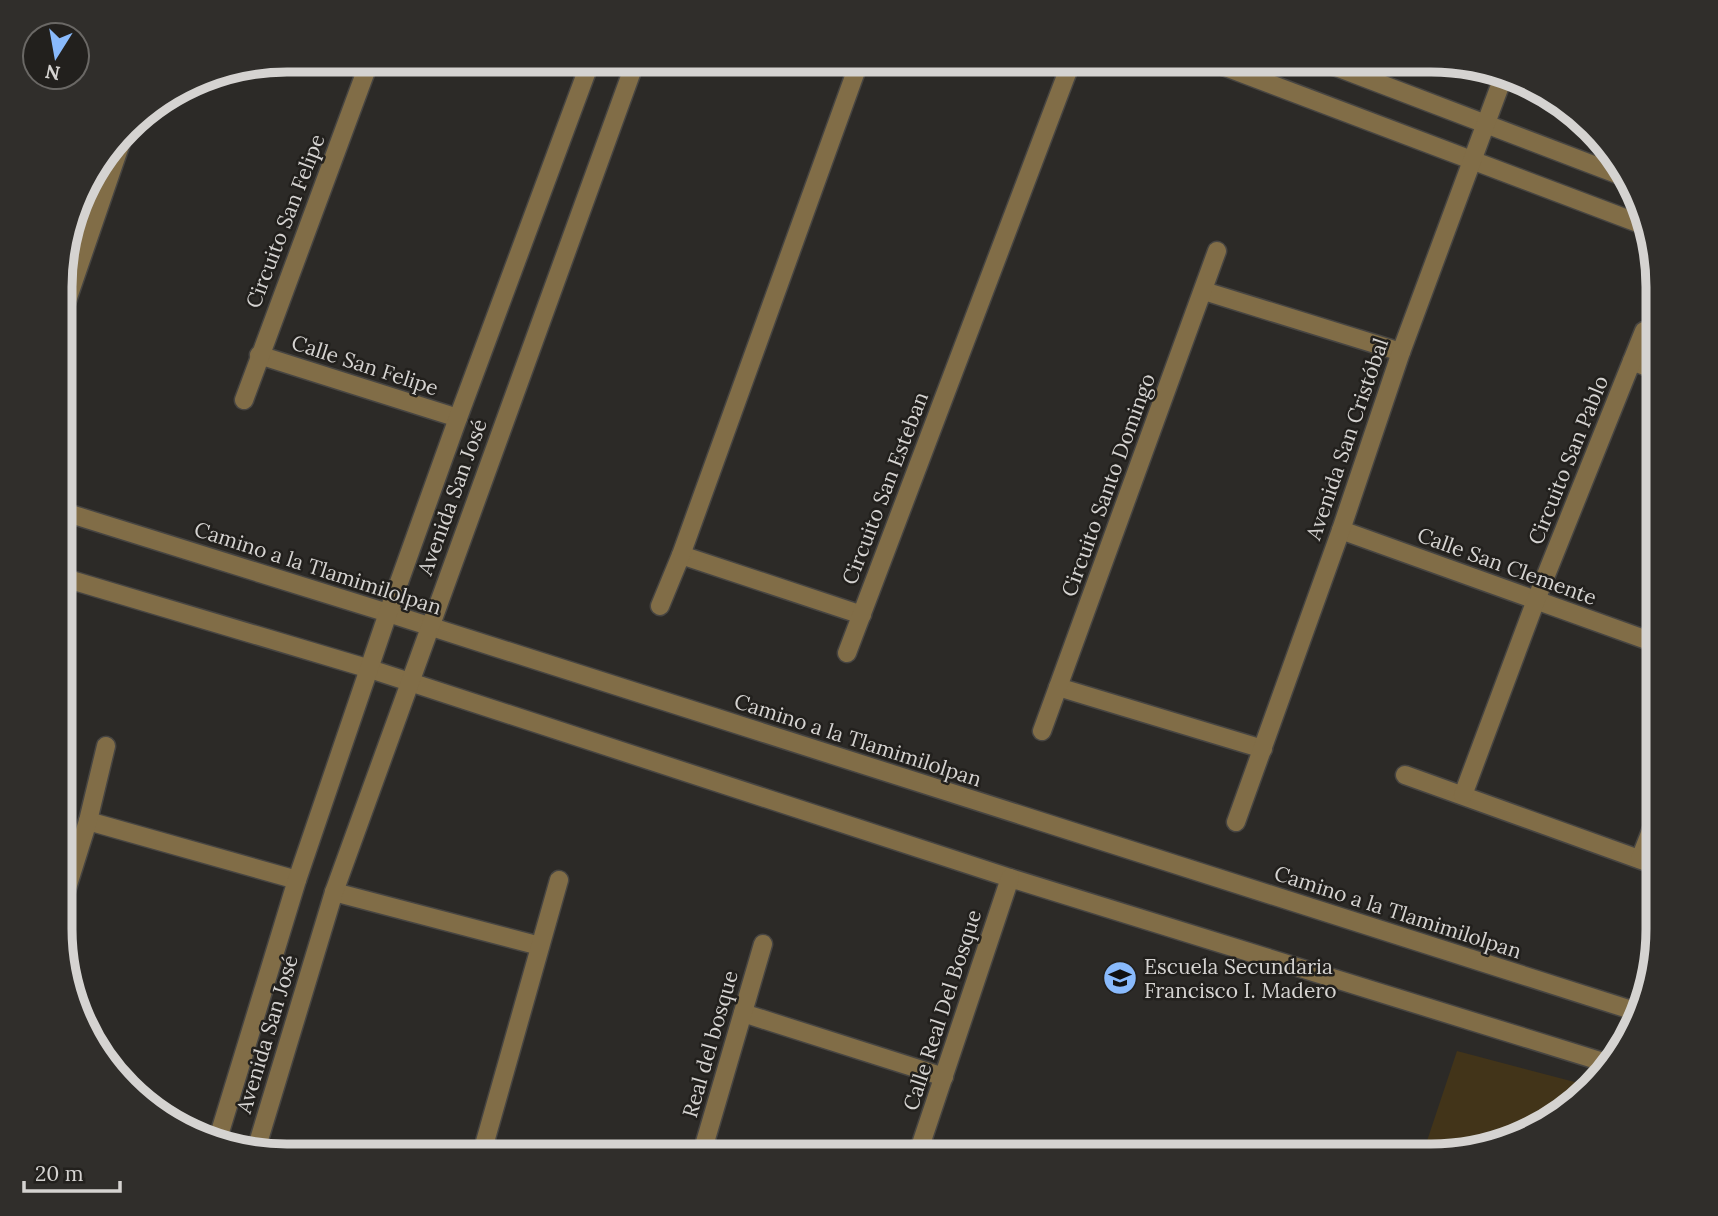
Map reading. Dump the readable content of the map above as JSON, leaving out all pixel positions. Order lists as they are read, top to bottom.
{
  "streets": {
    "street": [
      "Circuito San Felipe",
      "Calle San Felipe",
      "Avenida San Cristóbal",
      "Circuito San Pablo",
      "Circuito Santo Domingo",
      "Circuito San Esteban",
      "Avenida San José",
      "Calle San Clemente",
      "Camino a la Tlamimilolpan",
      "Calle Real Del Bosque",
      "Real del bosque"
    ]
  },
  "crossings": [
    ["Circuito San Felipe", "Calle San Felipe"],
    ["Calle San Felipe", "Avenida San José"],
    ["Avenida San Cristóbal", "Calle San Clemente"],
    ["Circuito San Pablo", "Calle San Clemente"],
    ["Avenida San José", "Camino a la Tlamimilolpan"]
  ],
  "places": {
    "school or university": ["Escuela Secundaria Francisco I. Madero"]
  },
  "scale_bar": "20 m",
  "north": "bottom"
}
